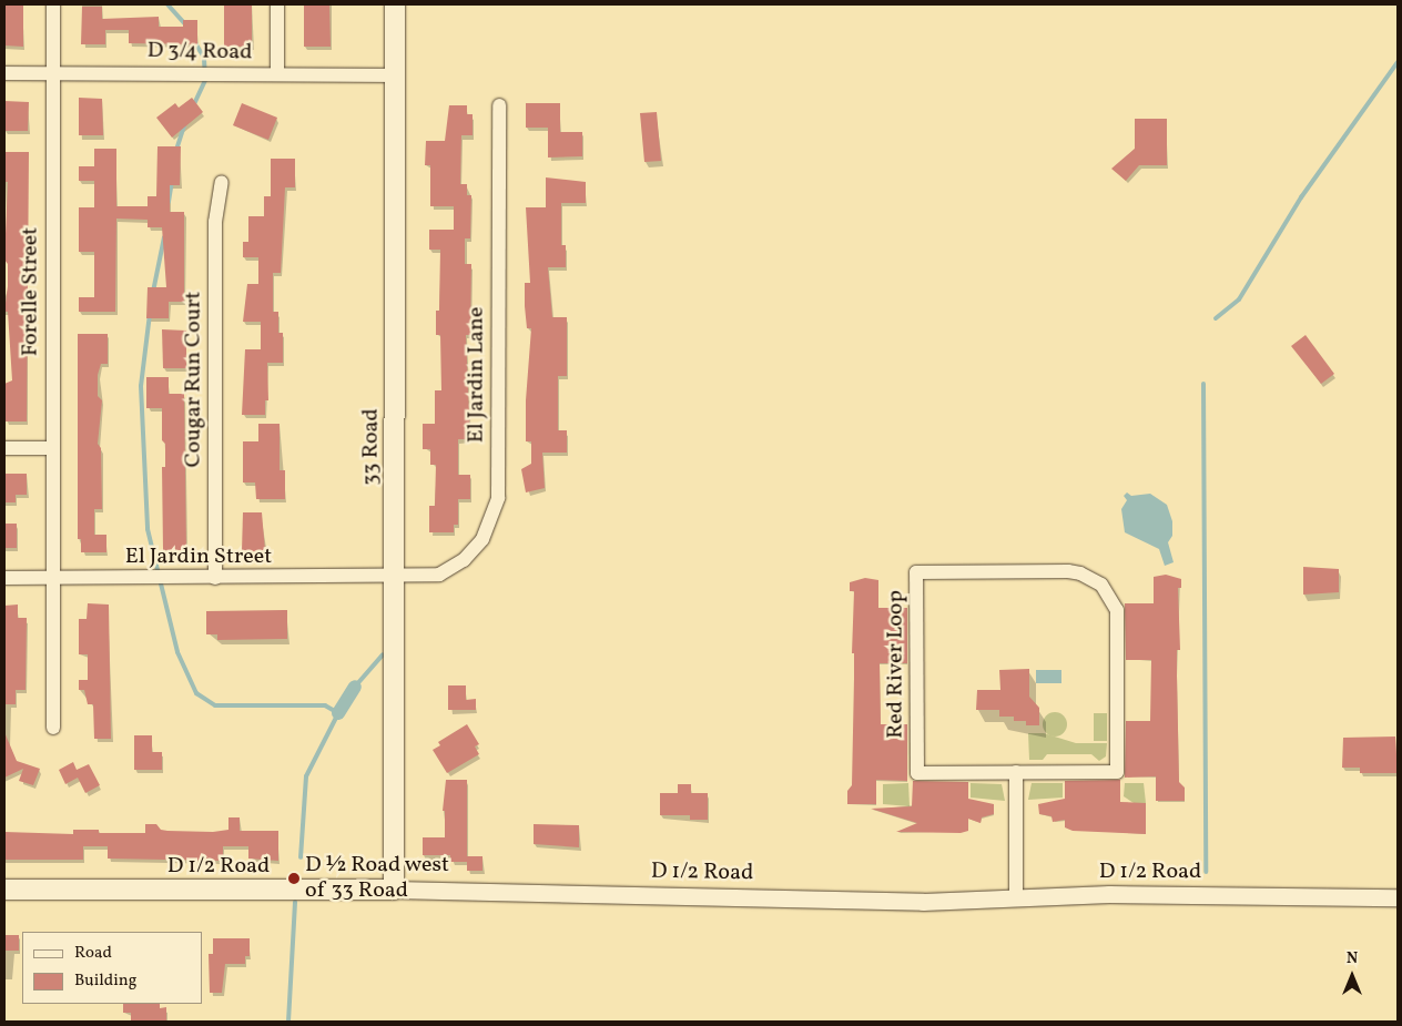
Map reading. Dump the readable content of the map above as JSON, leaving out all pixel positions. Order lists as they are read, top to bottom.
{
  "streets": {
    "main road": ["33 Road", "D 1/2 Road"],
    "street": [
      "D 3/4 Road",
      "Forelle Street",
      "El Jardin Lane",
      "Cougar Run Court",
      "El Jardin Street",
      "Red River Loop"
    ]
  },
  "crossings": [
    ["D 3/4 Road", "Forelle Street"],
    ["D 3/4 Road", "33 Road"],
    ["Forelle Street", "El Jardin Street"],
    ["El Jardin Lane", "33 Road"],
    ["El Jardin Lane", "El Jardin Street"],
    ["Cougar Run Court", "El Jardin Street"],
    ["33 Road", "El Jardin Street"],
    ["33 Road", "D 1/2 Road"]
  ],
  "places": ["D ½ Road west of 33 Road"],
  "legend": ["Road", "Building"],
  "north": "top"
}
